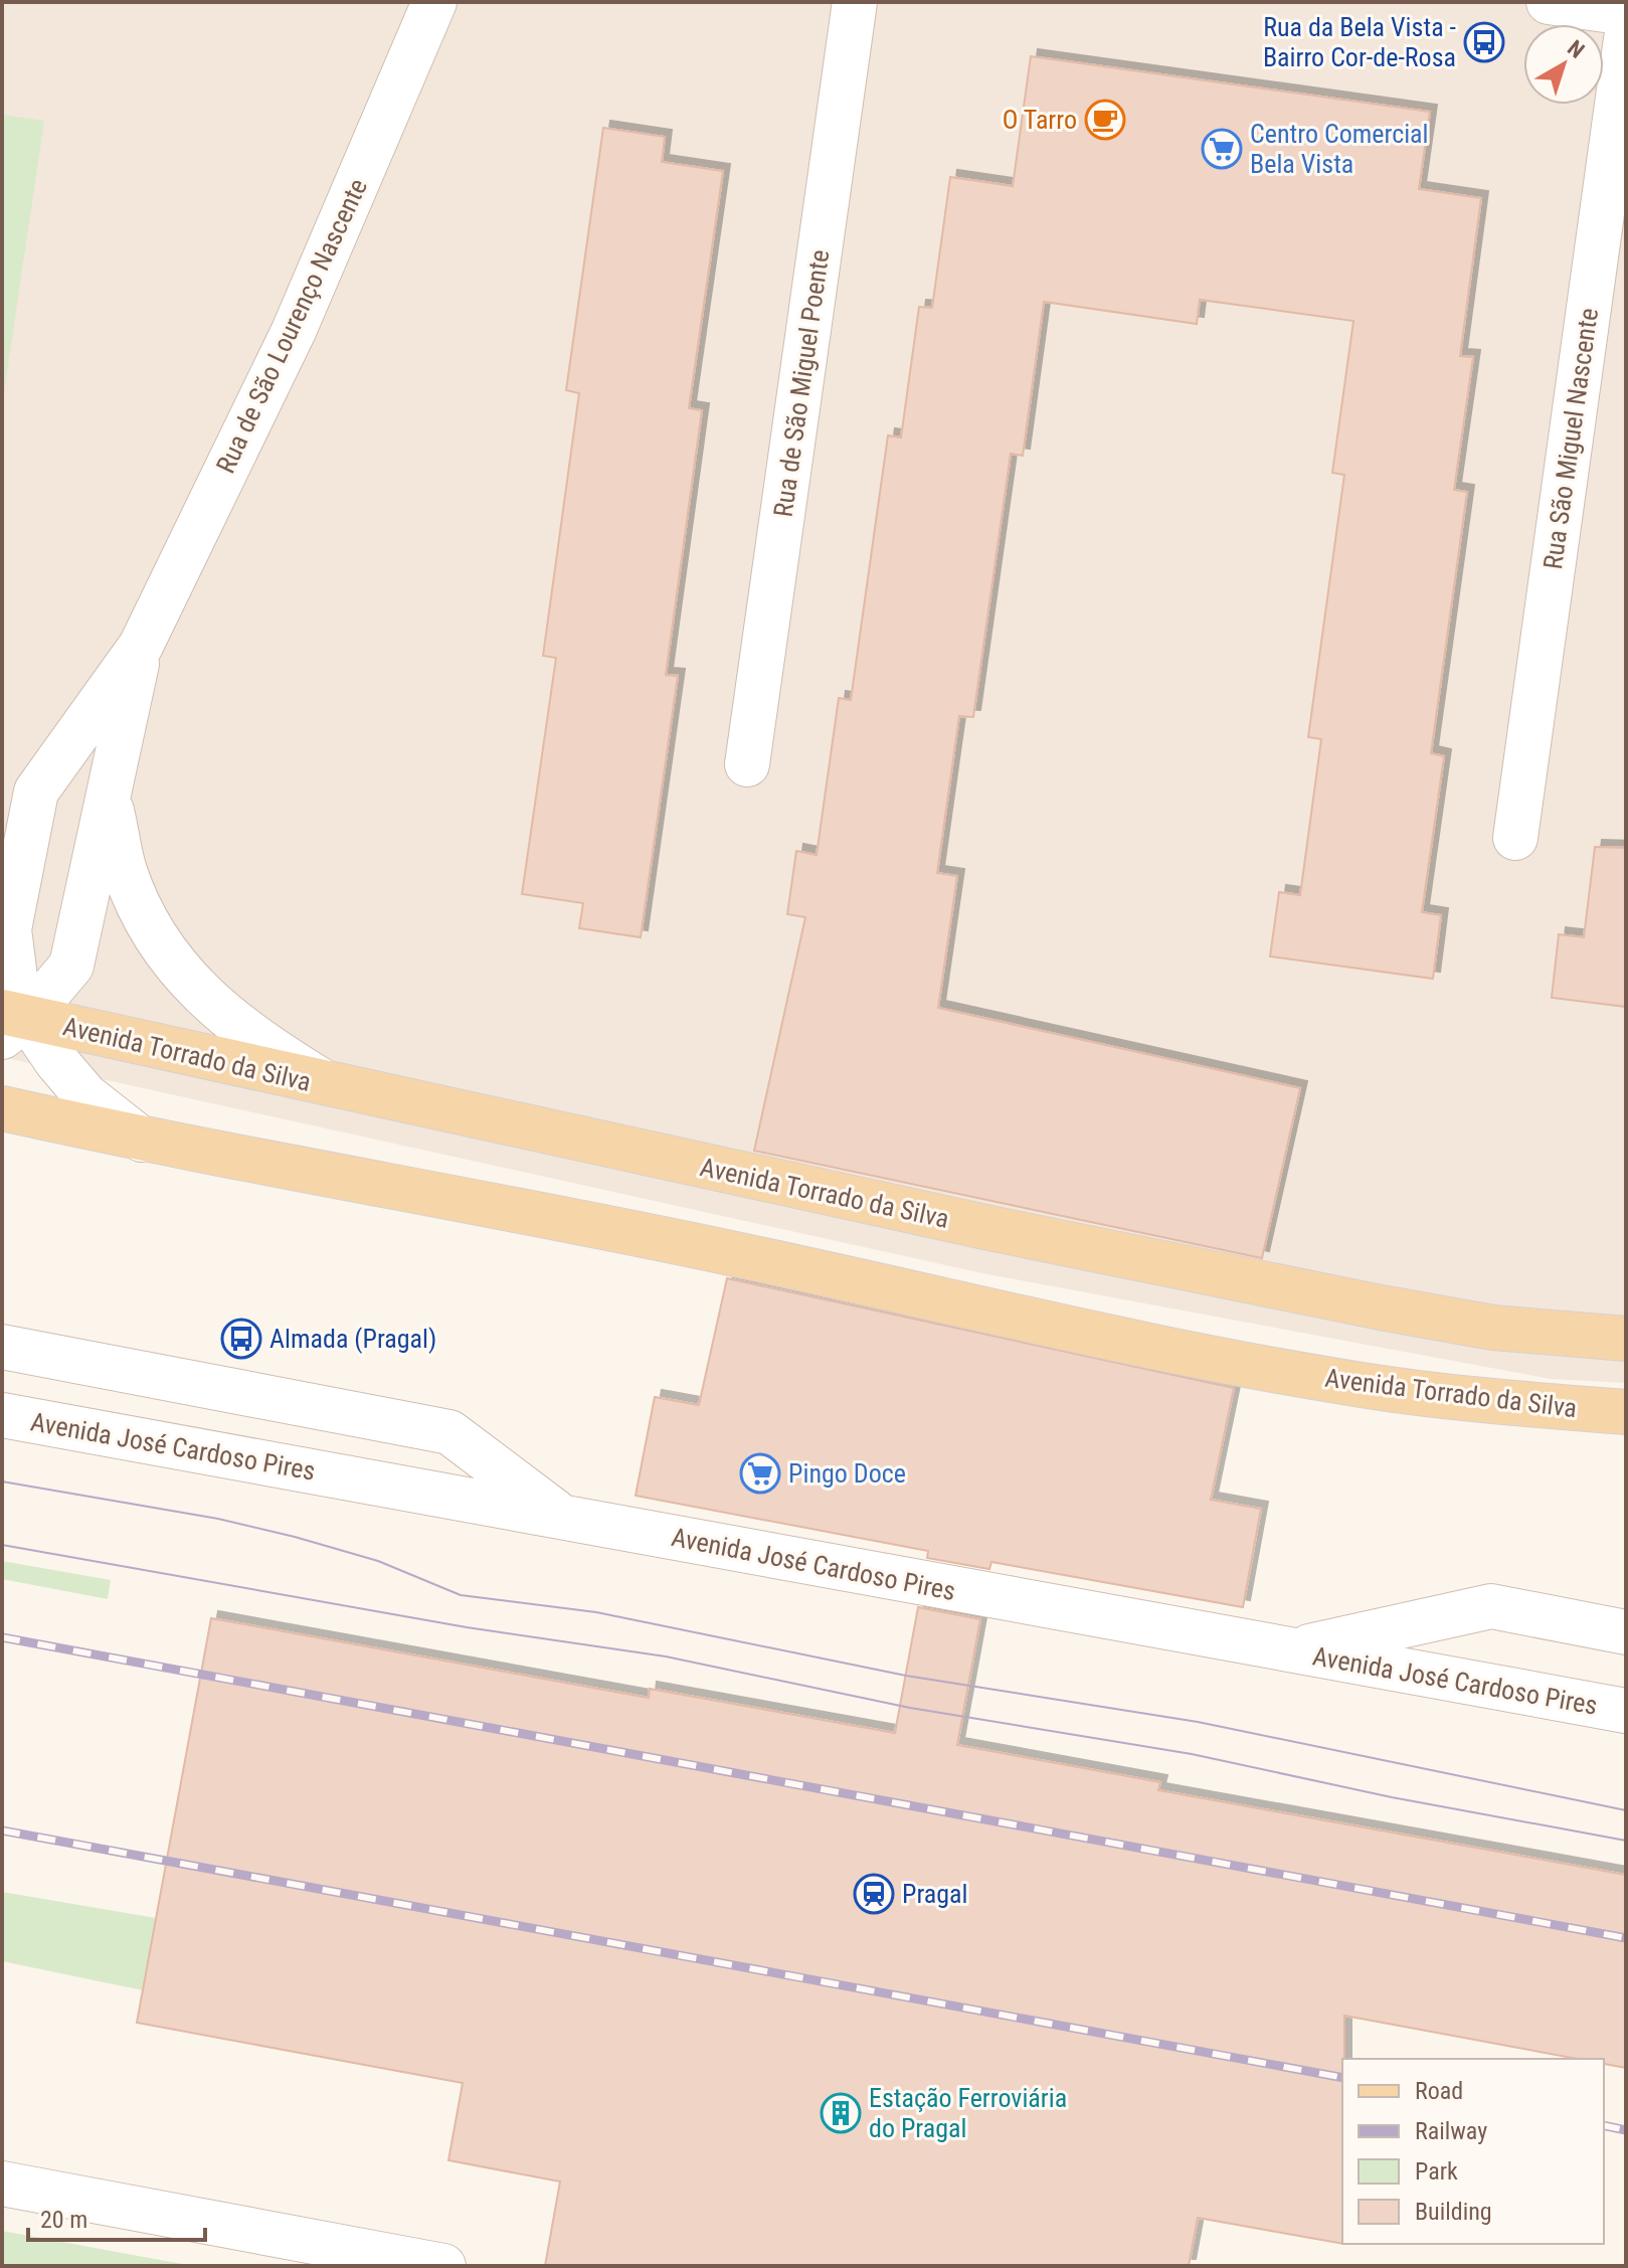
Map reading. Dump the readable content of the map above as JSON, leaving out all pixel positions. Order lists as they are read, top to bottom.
{
  "streets": {
    "main road": ["Avenida Torrado da Silva"],
    "street": [
      "Rua de São Lourenço Nascente",
      "Rua de São Miguel Poente",
      "Rua São Miguel Nascente",
      "Avenida José Cardoso Pires"
    ]
  },
  "crossings": [
    ["Rua de São Lourenço Nascente", "Avenida Torrado da Silva"]
  ],
  "places": {
    "bus stop": ["Rua da Bela Vista - Bairro Cor-de-Rosa", "Almada (Pragal)"],
    "cafe": ["O Tarro"],
    "supermarket": ["Centro Comercial Bela Vista", "Pingo Doce"],
    "station": ["Pragal"],
    "building": ["Estação Ferroviária do Pragal"]
  },
  "legend": [
    "Road",
    "Railway",
    "Park",
    "Building"
  ],
  "scale_bar": "20 m",
  "north": "top right"
}
